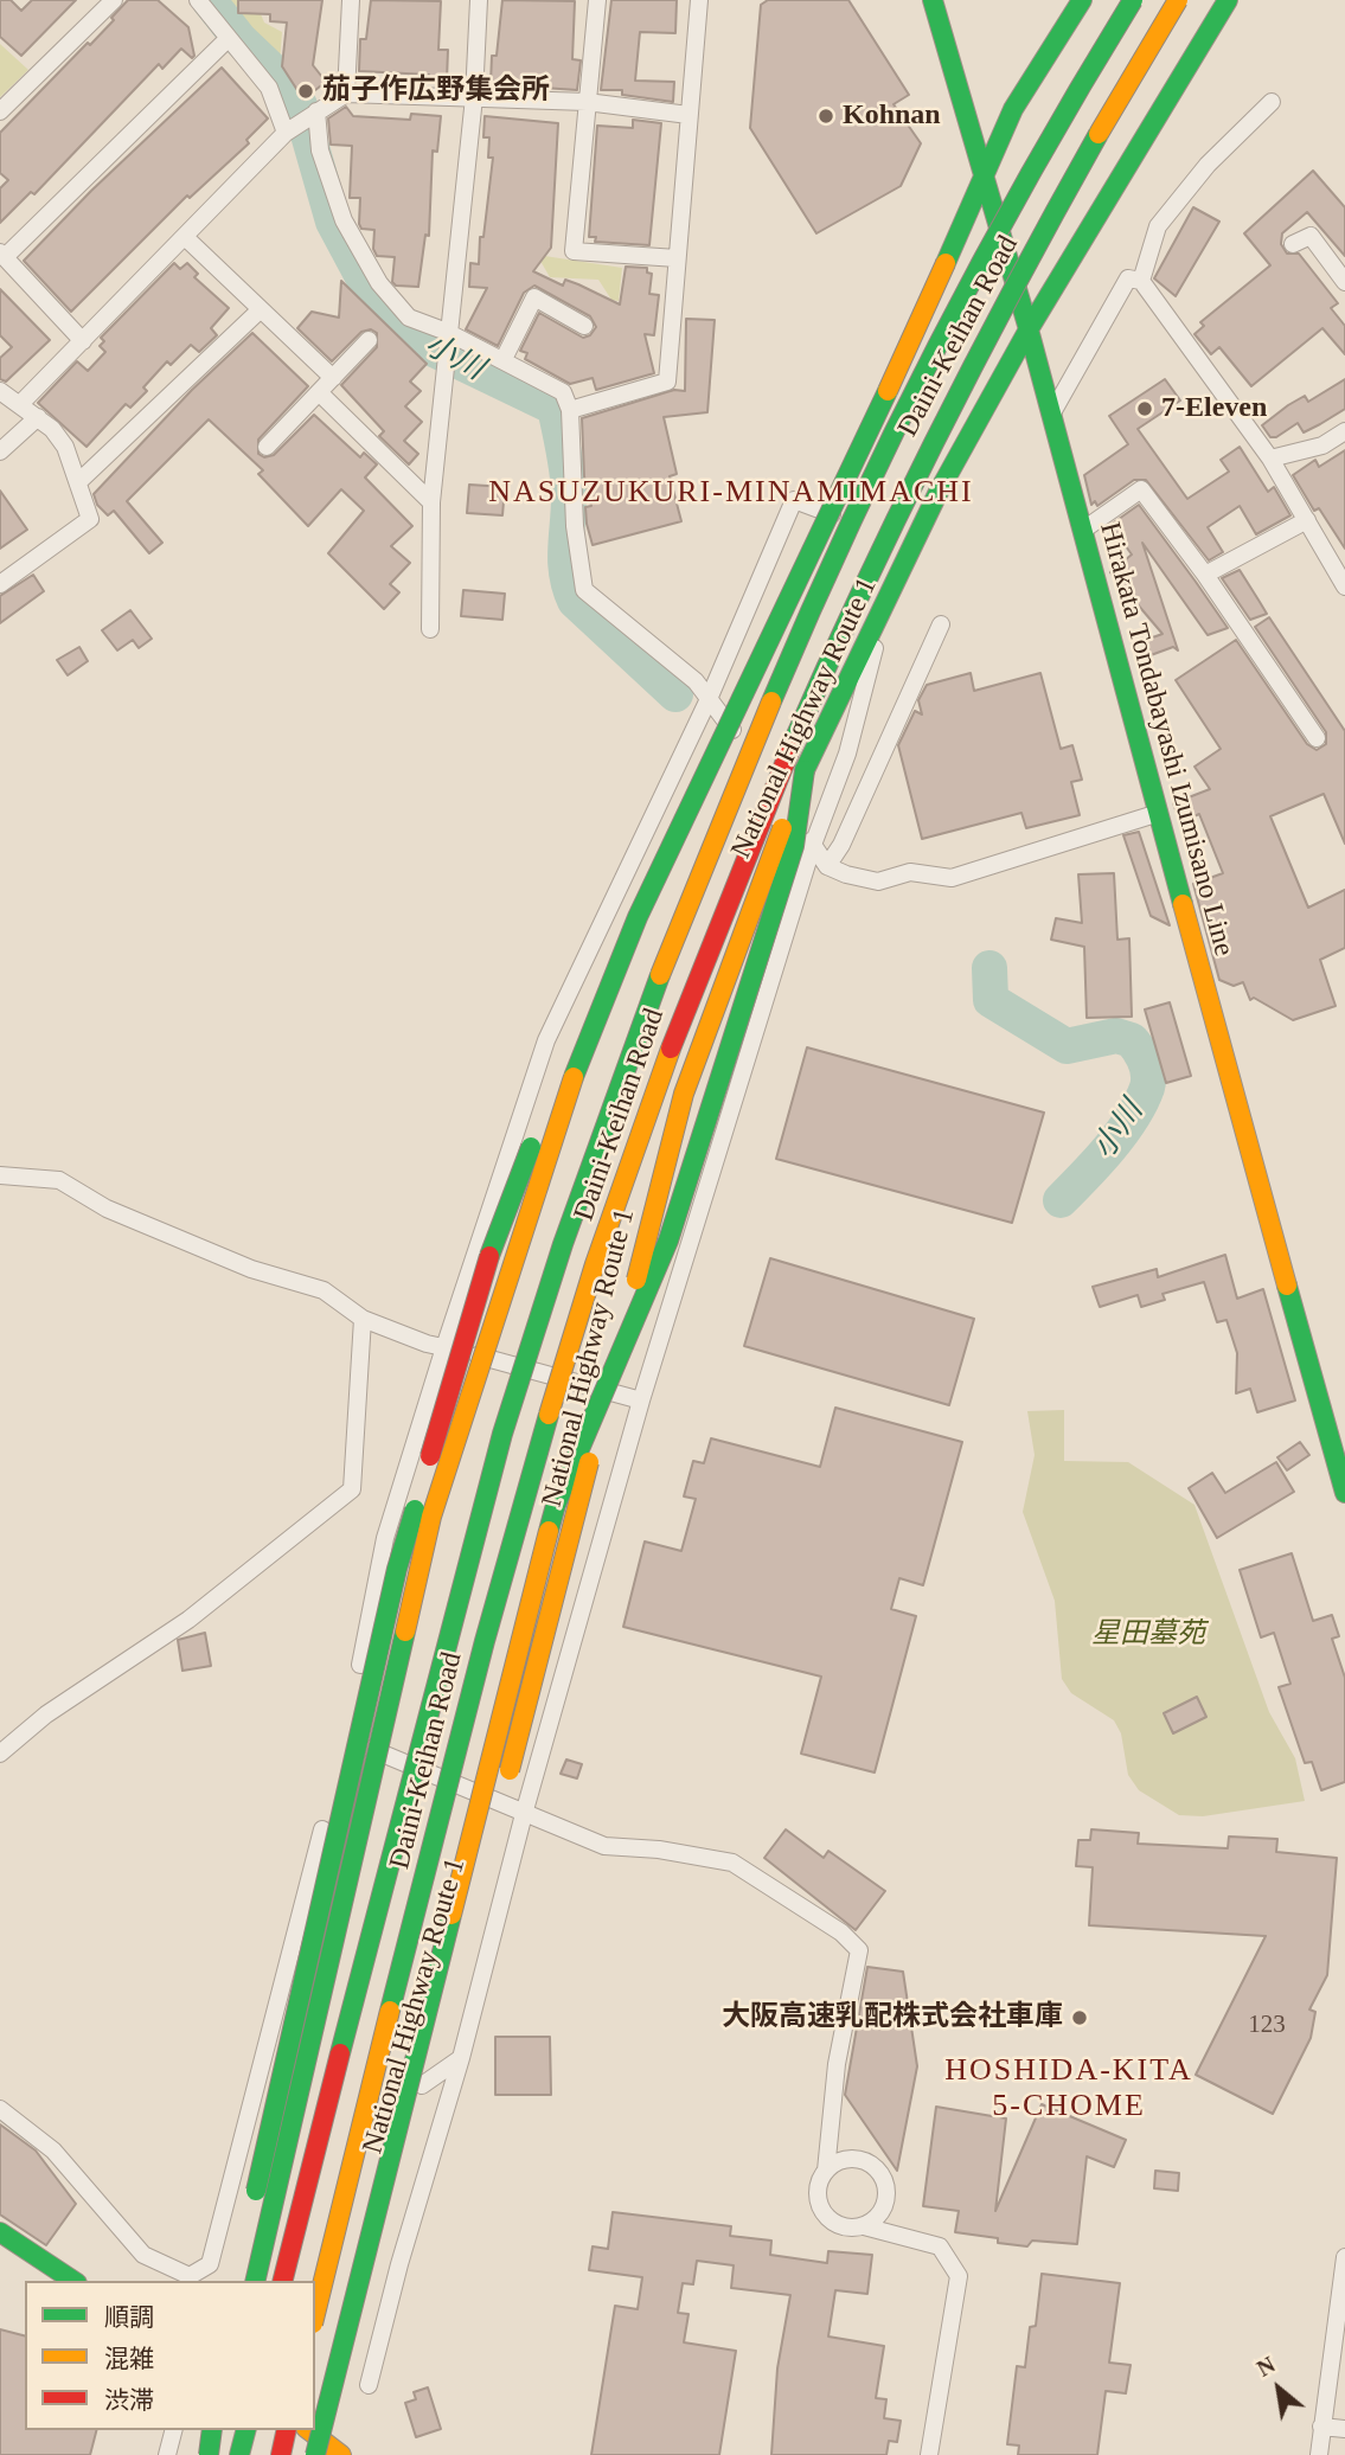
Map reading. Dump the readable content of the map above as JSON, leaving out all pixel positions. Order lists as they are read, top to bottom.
{
  "streets": {
    "main road": ["Daini-Keihan Road", "National Highway Route 1", "Hirakata Tondabayashi Izumisano Line"]
  },
  "crossings": [
    ["National Highway Route 1", "Hirakata Tondabayashi Izumisano Line"]
  ],
  "districts": ["NASUZUKURI-MINAMIMACHI", "HOSHIDA-KITA 5-CHOME"],
  "water": ["小川"],
  "parks": ["星田墓苑"],
  "places": [
    "茄子作広野集会所",
    "Kohnan",
    "7-Eleven",
    "大阪高速乳配株式会社車庫"
  ],
  "house_numbers": ["123"],
  "legend": ["順調", "混雑", "渋滞"],
  "north": "top left"
}
